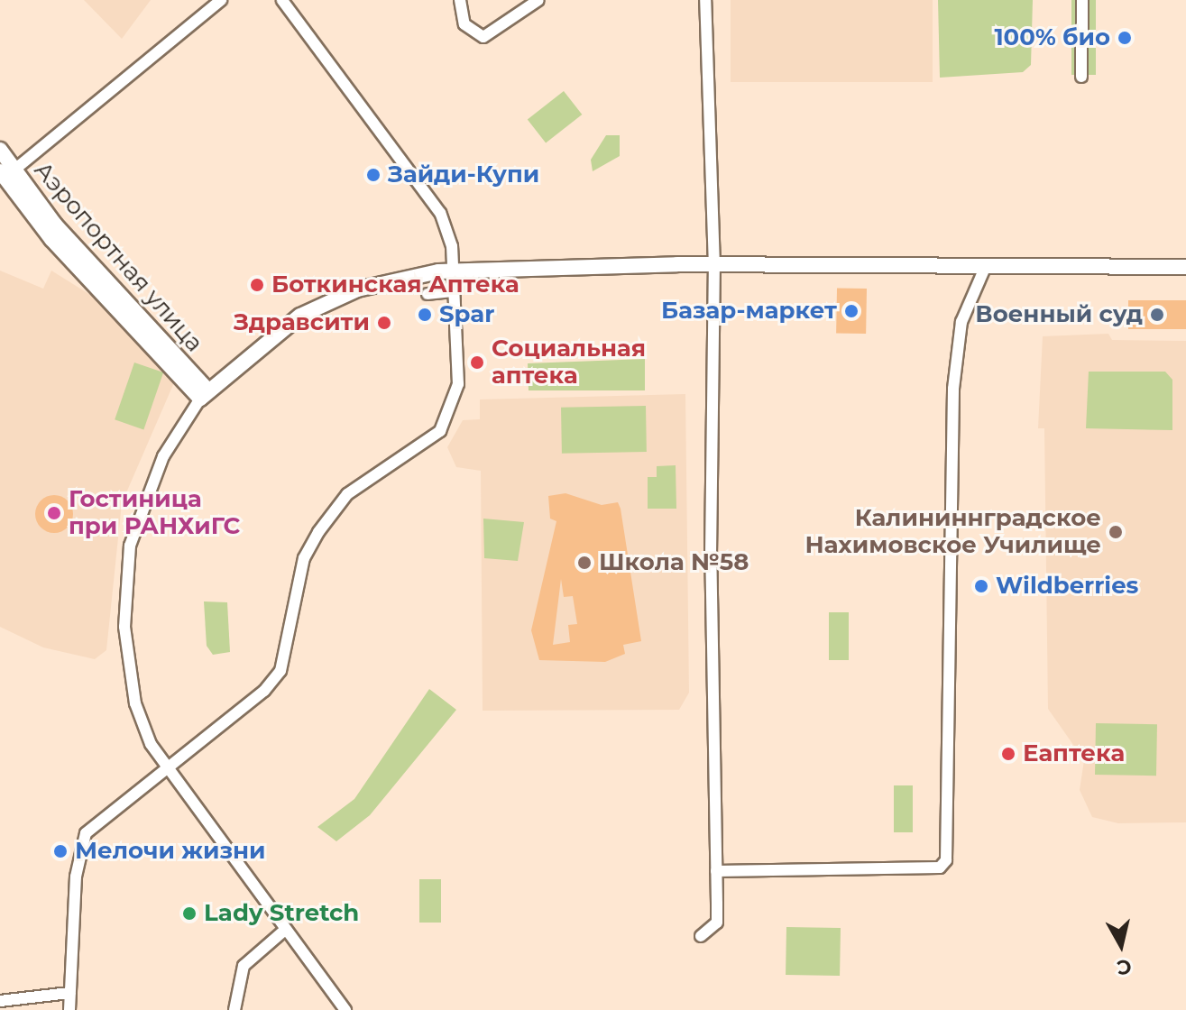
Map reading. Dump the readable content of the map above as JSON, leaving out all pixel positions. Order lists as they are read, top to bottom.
{
  "streets": {
    "main road": ["Аэропортная улица"]
  },
  "places": [
    "100% био",
    "Зайди-Купи",
    "Боткинская Аптека",
    "Базар-маркет",
    "Spar",
    "Военный суд",
    "Здравсити",
    "Социальная аптека",
    "Гостиница при РАНХиГС",
    "Калининнградское Нахимовское Училище",
    "Школа №58",
    "Wildberries",
    "Еаптека",
    "Мелочи жизни",
    "Lady Stretch"
  ],
  "north": "bottom"
}
